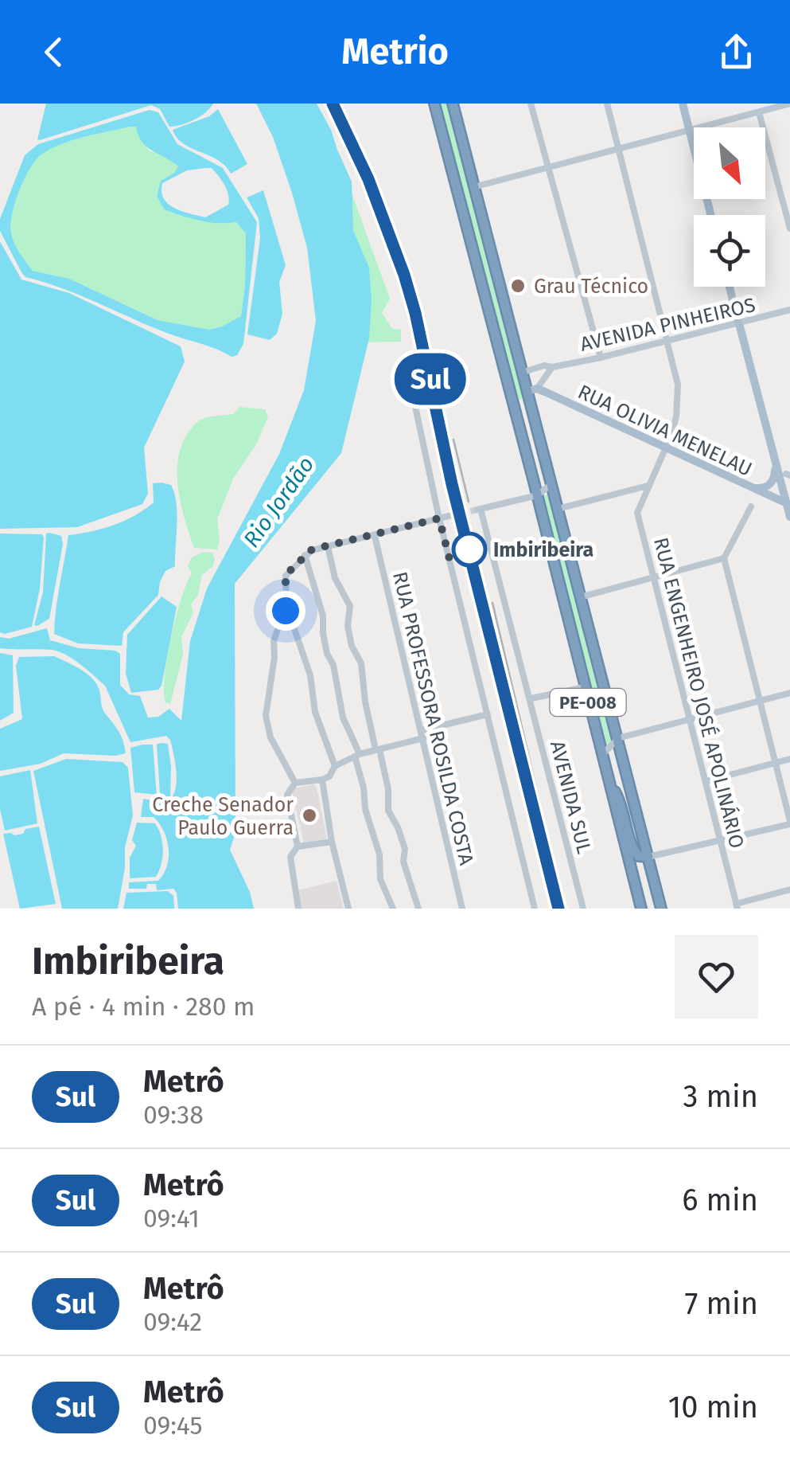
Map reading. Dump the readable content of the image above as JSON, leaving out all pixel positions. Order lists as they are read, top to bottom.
{
  "streets": {
    "highway": ["PE-008"],
    "main road": ["RUA OLIVIA MENELAU"],
    "street": [
      "AVENIDA PINHEIROS",
      "RUA ENGENHEIRO JOSÉ APOLINÁRIO",
      "RUA PROFESSORA ROSILDA COSTA",
      "AVENIDA SUL"
    ]
  },
  "crossings": [
    ["AVENIDA PINHEIROS", "RUA ENGENHEIRO JOSÉ APOLINÁRIO"],
    ["AVENIDA PINHEIROS", "PE-008"],
    ["RUA OLIVIA MENELAU", "RUA ENGENHEIRO JOSÉ APOLINÁRIO"],
    ["RUA OLIVIA MENELAU", "PE-008"],
    ["PE-008", "AVENIDA SUL"]
  ],
  "water": ["Rio Jordão"],
  "places": ["Grau Técnico", "Imbiribeira", "Creche Senador Paulo Guerra"],
  "lines": ["metro line Sul"],
  "north": "bottom right",
  "page": {
    "header": "Metrio",
    "on_map": "Sul",
    "heading": ["Imbiribeira", "A pé · 4 min · 280 m"],
    "list": [
      {
        "mark": "Sul",
        "name": "Metrô",
        "note": "09:38",
        "value": "3 min"
      },
      {
        "mark": "Sul",
        "name": "Metrô",
        "note": "09:41",
        "value": "6 min"
      },
      {
        "mark": "Sul",
        "name": "Metrô",
        "note": "09:42",
        "value": "7 min"
      },
      {
        "mark": "Sul",
        "name": "Metrô",
        "note": "09:45",
        "value": "10 min"
      }
    ]
  }
}
